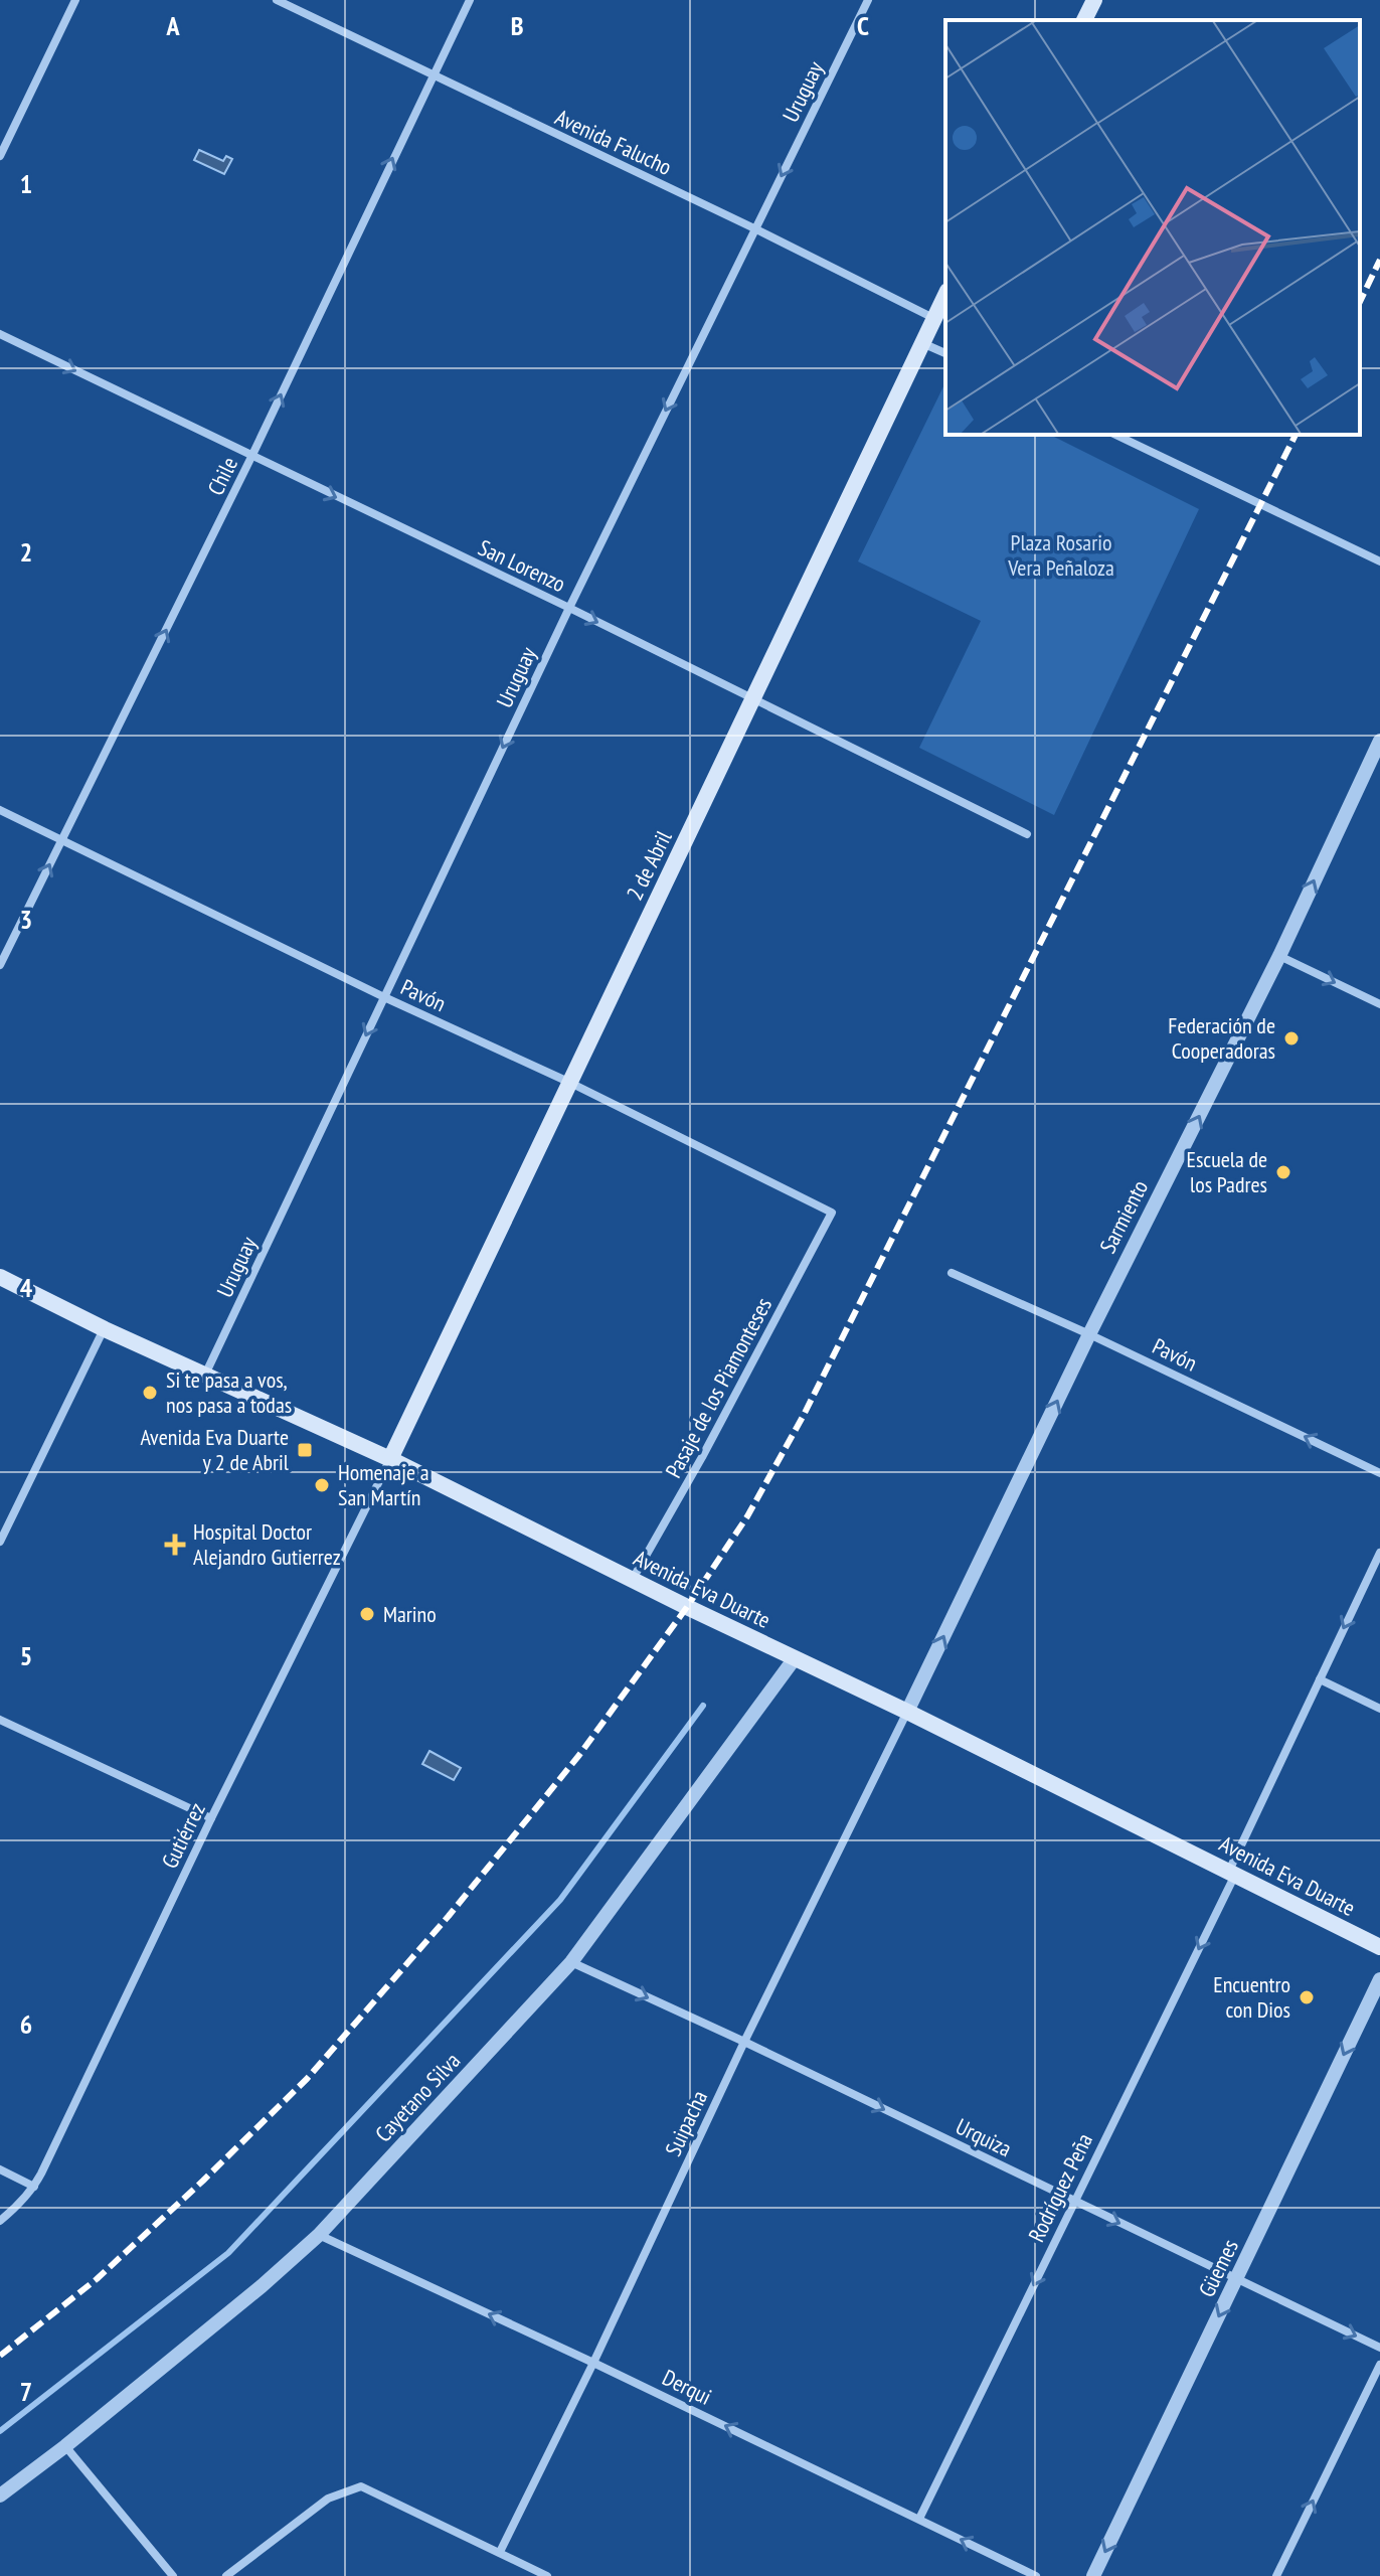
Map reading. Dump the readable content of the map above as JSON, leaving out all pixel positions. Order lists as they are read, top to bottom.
{
  "streets": {
    "main road": ["2 de Abril", "Avenida Eva Duarte"],
    "street": [
      "Uruguay",
      "Avenida Falucho",
      "Chile",
      "San Lorenzo",
      "Pavón",
      "Sarmiento",
      "Pasaje de los Piamonteses",
      "Gutiérrez",
      "Cayetano Silva",
      "Suipacha",
      "Urquiza",
      "Rodríguez Peña",
      "Güemes",
      "Derqui"
    ]
  },
  "crossings": [
    ["Uruguay", "Avenida Falucho"],
    ["Uruguay", "San Lorenzo"],
    ["Uruguay", "Pavón"],
    ["Uruguay", "Avenida Eva Duarte"],
    ["Avenida Falucho", "Chile"],
    ["Avenida Falucho", "2 de Abril"],
    ["Chile", "San Lorenzo"],
    ["Chile", "Pavón"],
    ["San Lorenzo", "2 de Abril"],
    ["2 de Abril", "Pavón"],
    ["2 de Abril", "Avenida Eva Duarte"],
    ["2 de Abril", "Gutiérrez"],
    ["Pavón", "Sarmiento"],
    ["Pavón", "Pasaje de los Piamonteses"],
    ["Sarmiento", "Avenida Eva Duarte"],
    ["Sarmiento", "Suipacha"],
    ["Pasaje de los Piamonteses", "Avenida Eva Duarte"],
    ["Avenida Eva Duarte", "Gutiérrez"],
    ["Avenida Eva Duarte", "Cayetano Silva"],
    ["Avenida Eva Duarte", "Suipacha"],
    ["Avenida Eva Duarte", "Rodríguez Peña"],
    ["Cayetano Silva", "Urquiza"],
    ["Cayetano Silva", "Derqui"],
    ["Suipacha", "Urquiza"],
    ["Suipacha", "Derqui"],
    ["Urquiza", "Rodríguez Peña"],
    ["Urquiza", "Güemes"],
    ["Rodríguez Peña", "Derqui"]
  ],
  "one_way": [
    "Uruguay",
    "Chile",
    "San Lorenzo",
    "Sarmiento",
    "Urquiza",
    "Rodríguez Peña",
    "Güemes",
    "Derqui"
  ],
  "parks": ["Plaza Rosario Vera Peñaloza"],
  "places": {
    "other": [
      "Federación de Cooperadoras",
      "Escuela de los Padres",
      "Si te pasa a vos, nos pasa a todas",
      "Homenaje a San Martín",
      "Marino",
      "Encuentro con Dios"
    ],
    "transit": ["Avenida Eva Duarte y 2 de Abril"],
    "health": ["Hospital Doctor Alejandro Gutierrez"]
  },
  "grid": {
    "columns": ["A", "B", "C"],
    "rows": [
      "1",
      "2",
      "3",
      "4",
      "5",
      "6",
      "7"
    ]
  }
}
